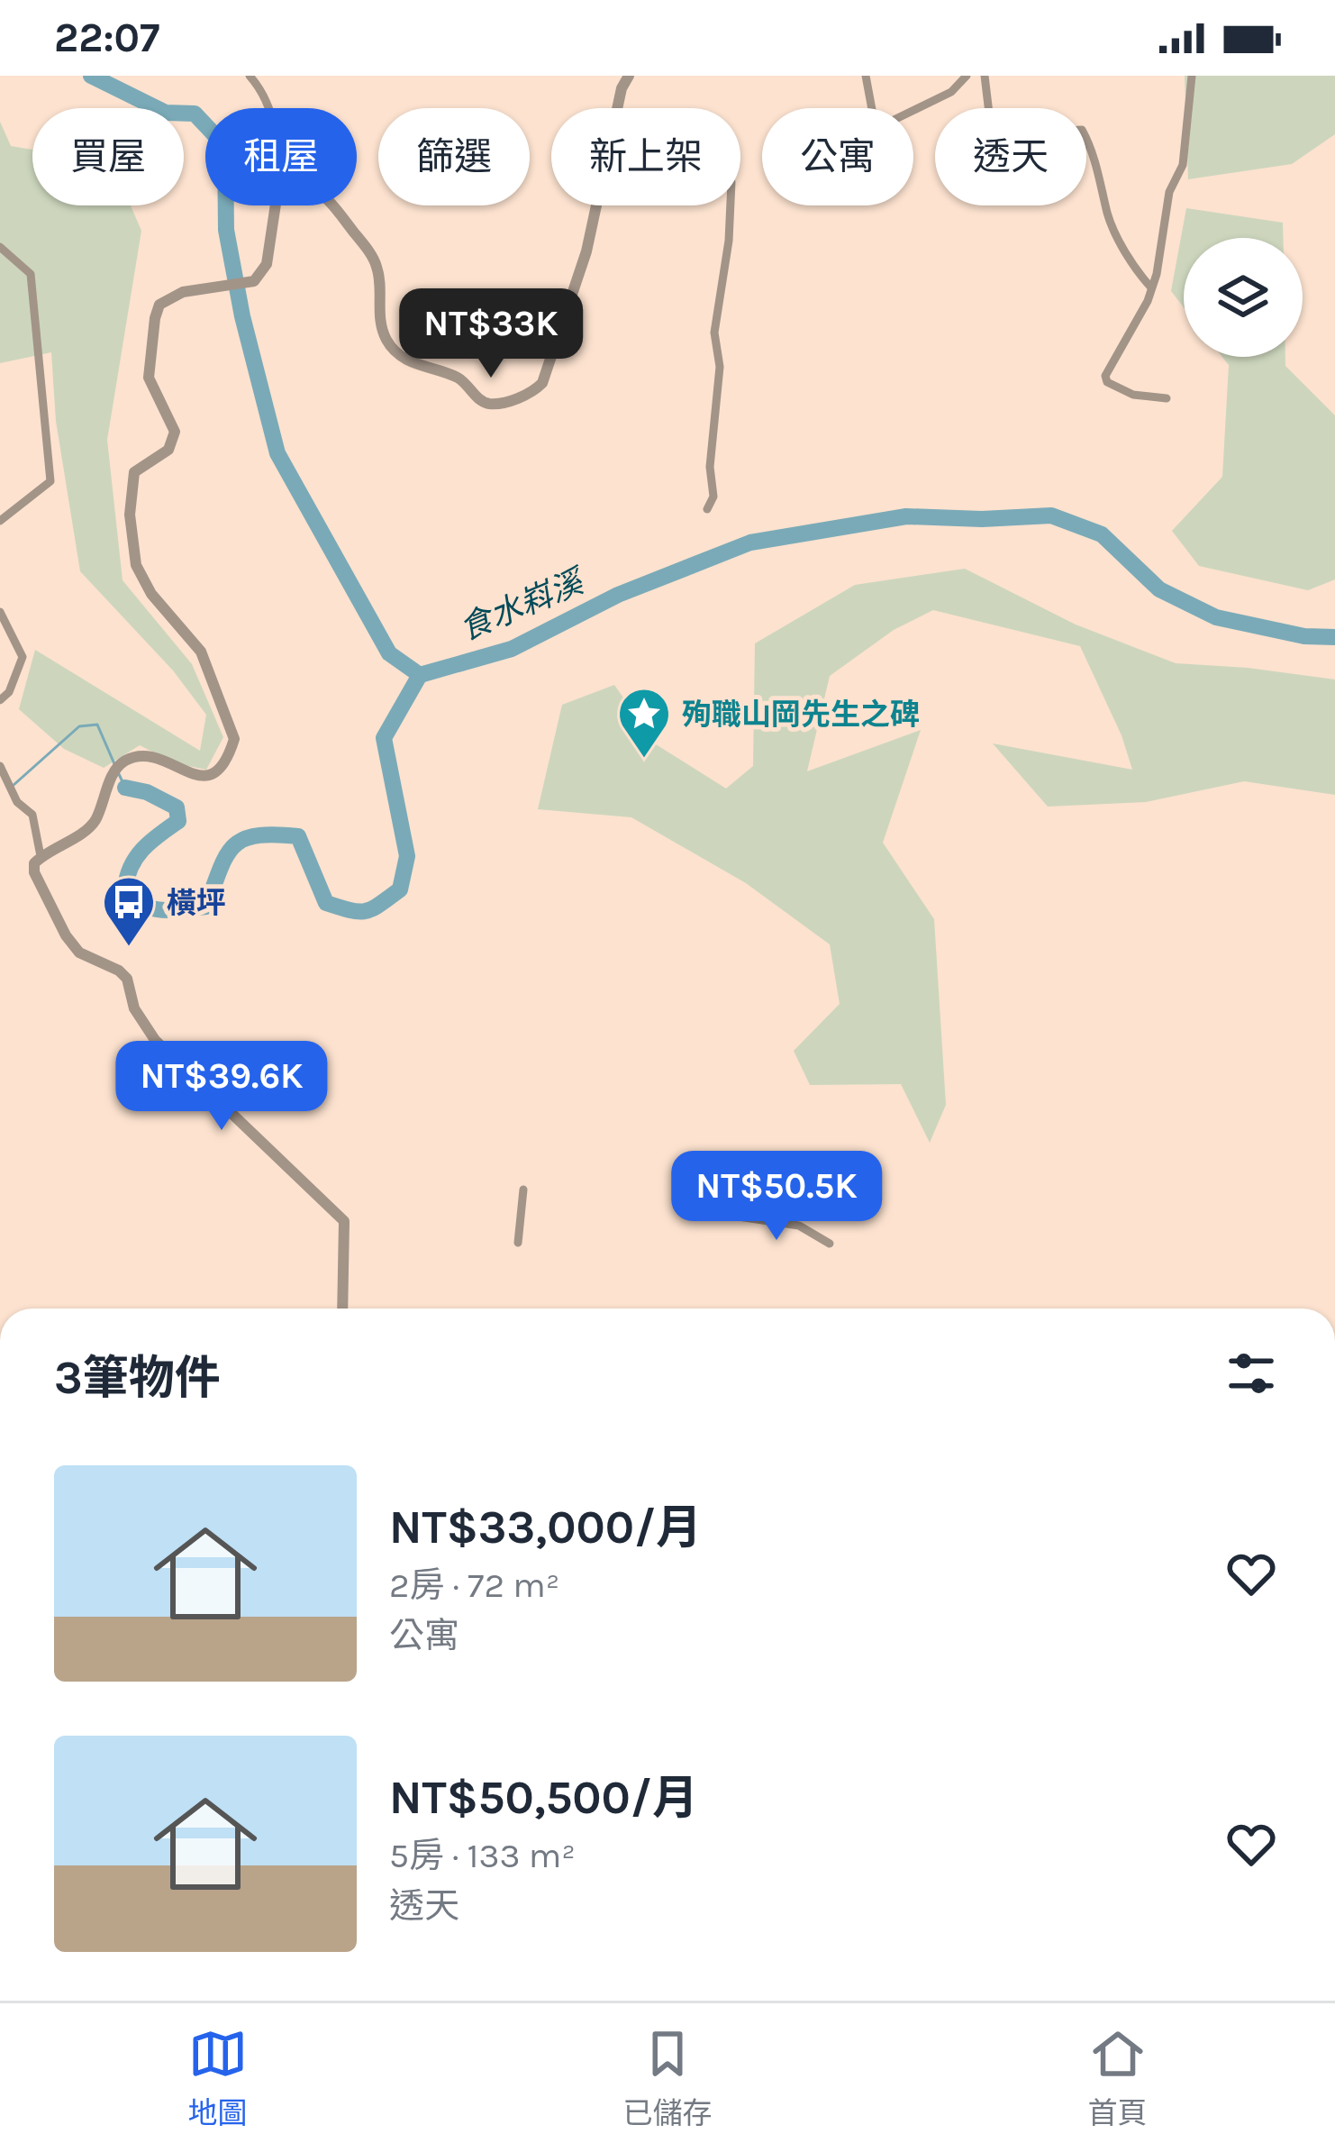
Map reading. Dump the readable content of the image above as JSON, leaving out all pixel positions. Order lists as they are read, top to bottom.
{
  "water": ["食水嵙溪"],
  "places": {
    "place": ["殉職山岡先生之碑"],
    "bus stop": ["橫坪"]
  },
  "page": {
    "status": "22:07",
    "chip": [
      "買屋",
      "租屋",
      "篩選",
      "新上架",
      "公寓",
      "透天"
    ],
    "price": ["NT$33K", "NT$39.6K", "NT$50.5K"],
    "heading": "3筆物件",
    "list": [
      {
        "name": "NT$33,000/月",
        "note": "2房 · 72 m² · 公寓"
      },
      {
        "name": "NT$50,500/月",
        "note": "5房 · 133 m² · 透天"
      }
    ],
    "tabs": ["地圖", "已儲存", "首頁"]
  }
}
